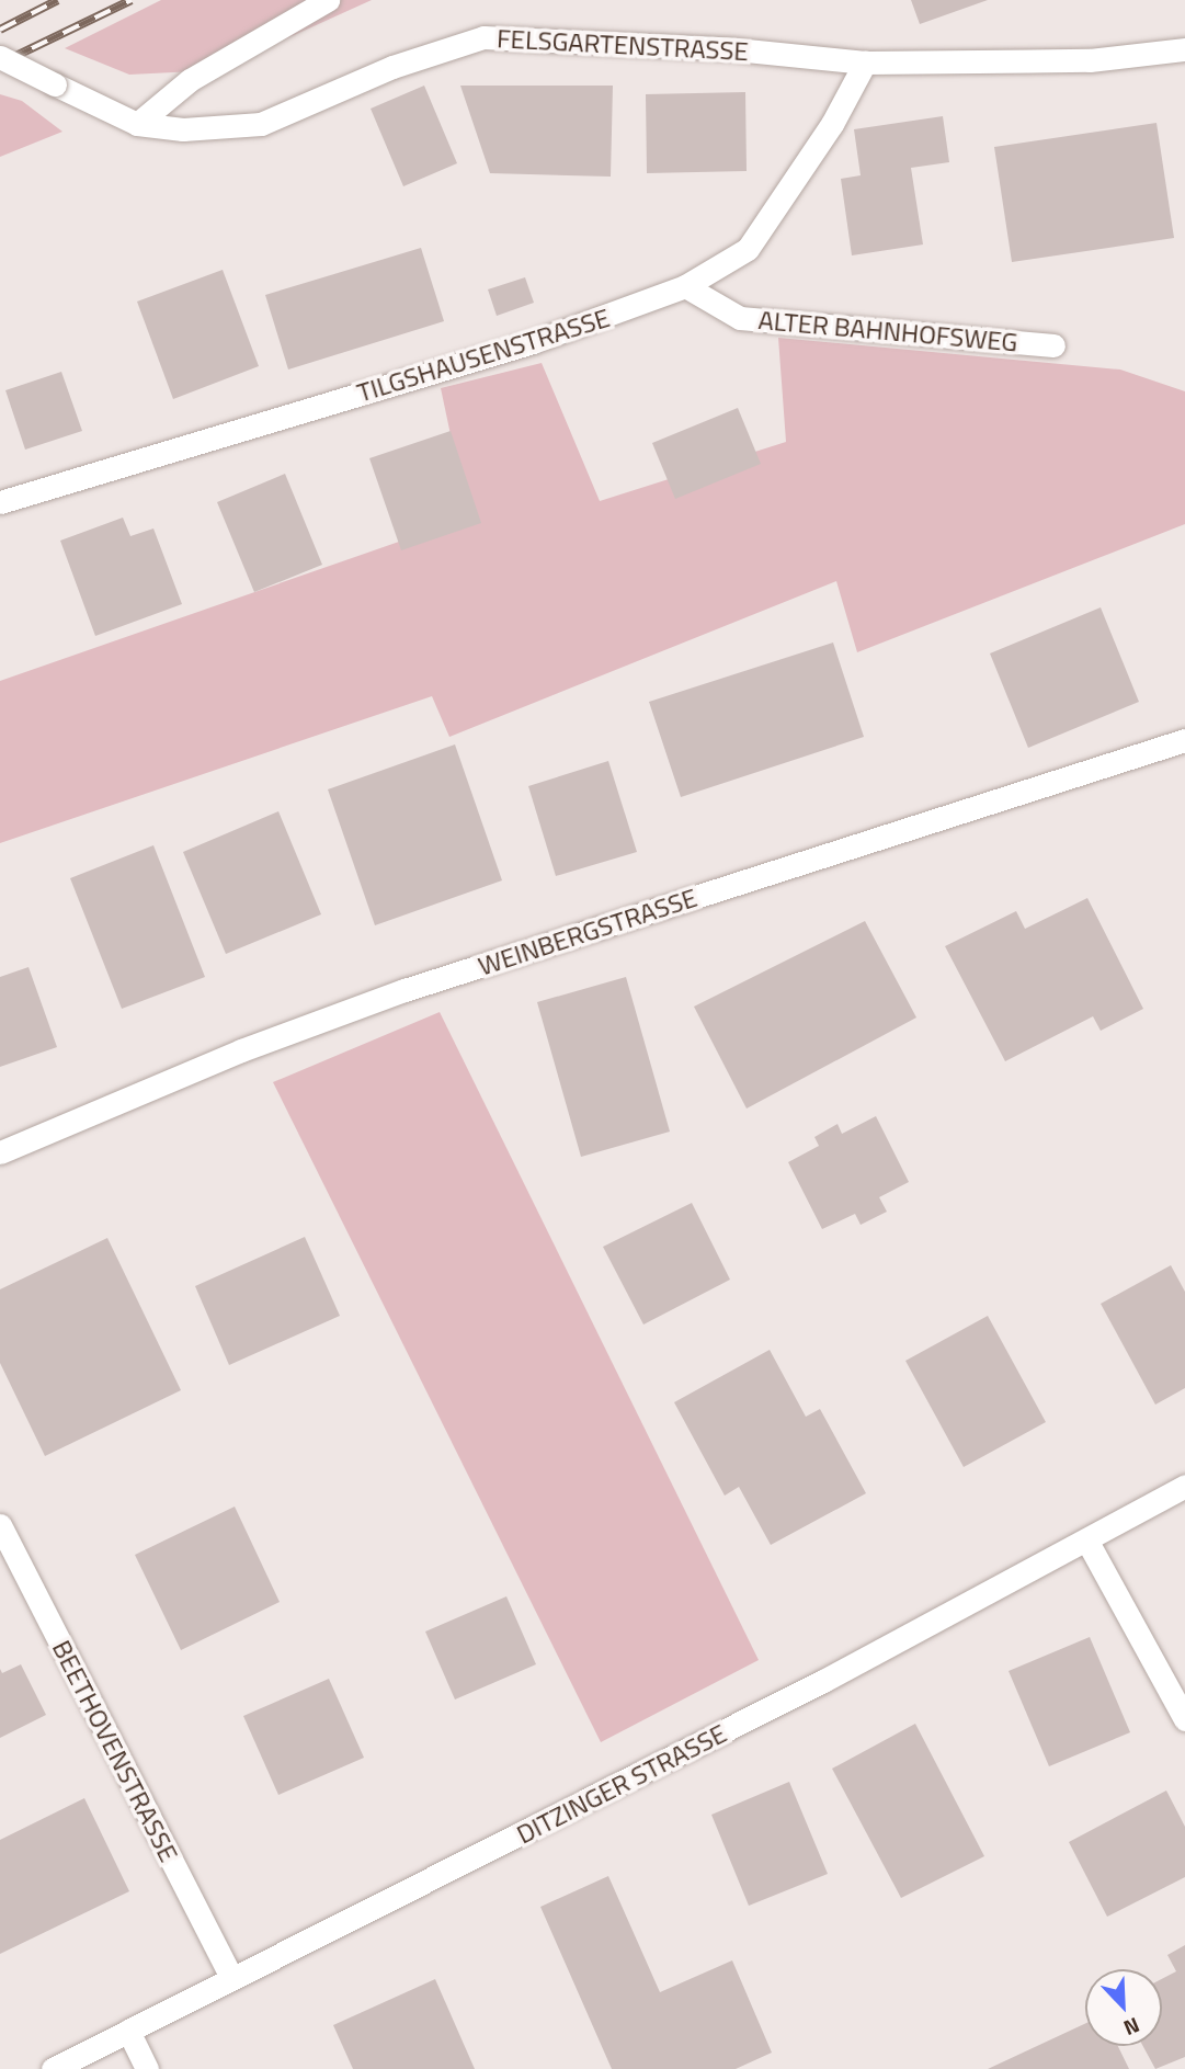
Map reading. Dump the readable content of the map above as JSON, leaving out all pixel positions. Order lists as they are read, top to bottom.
{
  "streets": {
    "street": [
      "FELSGARTENSTRASSE",
      "ALTER BAHNHOFSWEG",
      "TILGSHAUSENSTRASSE",
      "WEINBERGSTRASSE",
      "BEETHOVENSTRASSE",
      "DITZINGER STRASSE"
    ]
  },
  "crossings": [
    ["FELSGARTENSTRASSE", "TILGSHAUSENSTRASSE"],
    ["ALTER BAHNHOFSWEG", "TILGSHAUSENSTRASSE"],
    ["BEETHOVENSTRASSE", "DITZINGER STRASSE"]
  ],
  "north": "bottom right"
}
